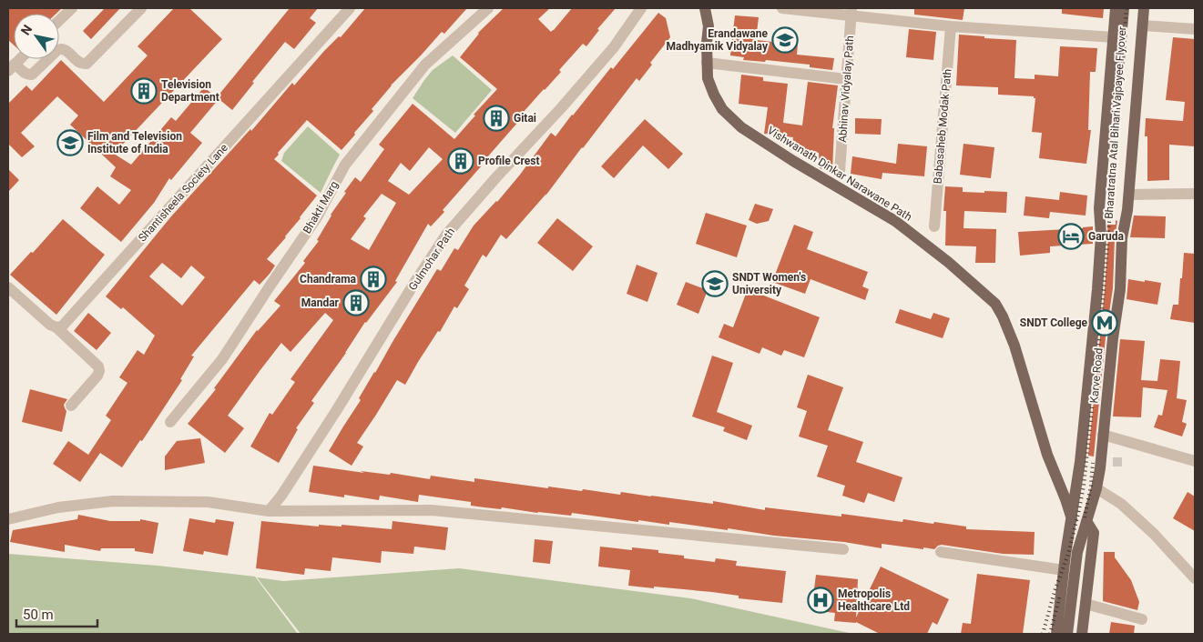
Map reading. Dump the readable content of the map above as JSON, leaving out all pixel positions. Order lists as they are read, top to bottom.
{
  "streets": {
    "main road": ["Bharatratna Atal Bihari Vajpayee Flyover", "Vishwanath Dinkar Narawane Path", "Karve Road"],
    "street": [
      "Abhinav Vidyalay Path",
      "Babasaheb Modak Path",
      "Shantisheela Society Lane",
      "Bhakti Marg",
      "Gulmohar Path"
    ]
  },
  "crossings": [
    ["Bharatratna Atal Bihari Vajpayee Flyover", "Karve Road"],
    ["Vishwanath Dinkar Narawane Path", "Karve Road"]
  ],
  "places": {
    "school or university": ["Erandawane Madhyamik Vidyalay", "Film and Television Institute of India", "SNDT Women's University"],
    "building": [
      "Television Department",
      "Gitai",
      "Profile Crest",
      "Chandrama",
      "Mandar"
    ],
    "hotel": ["Garuda"],
    "metro station": ["SNDT College"],
    "hospital": ["Metropolis Healthcare Ltd"]
  },
  "scale_bar": "50 m",
  "north": "top left"
}
